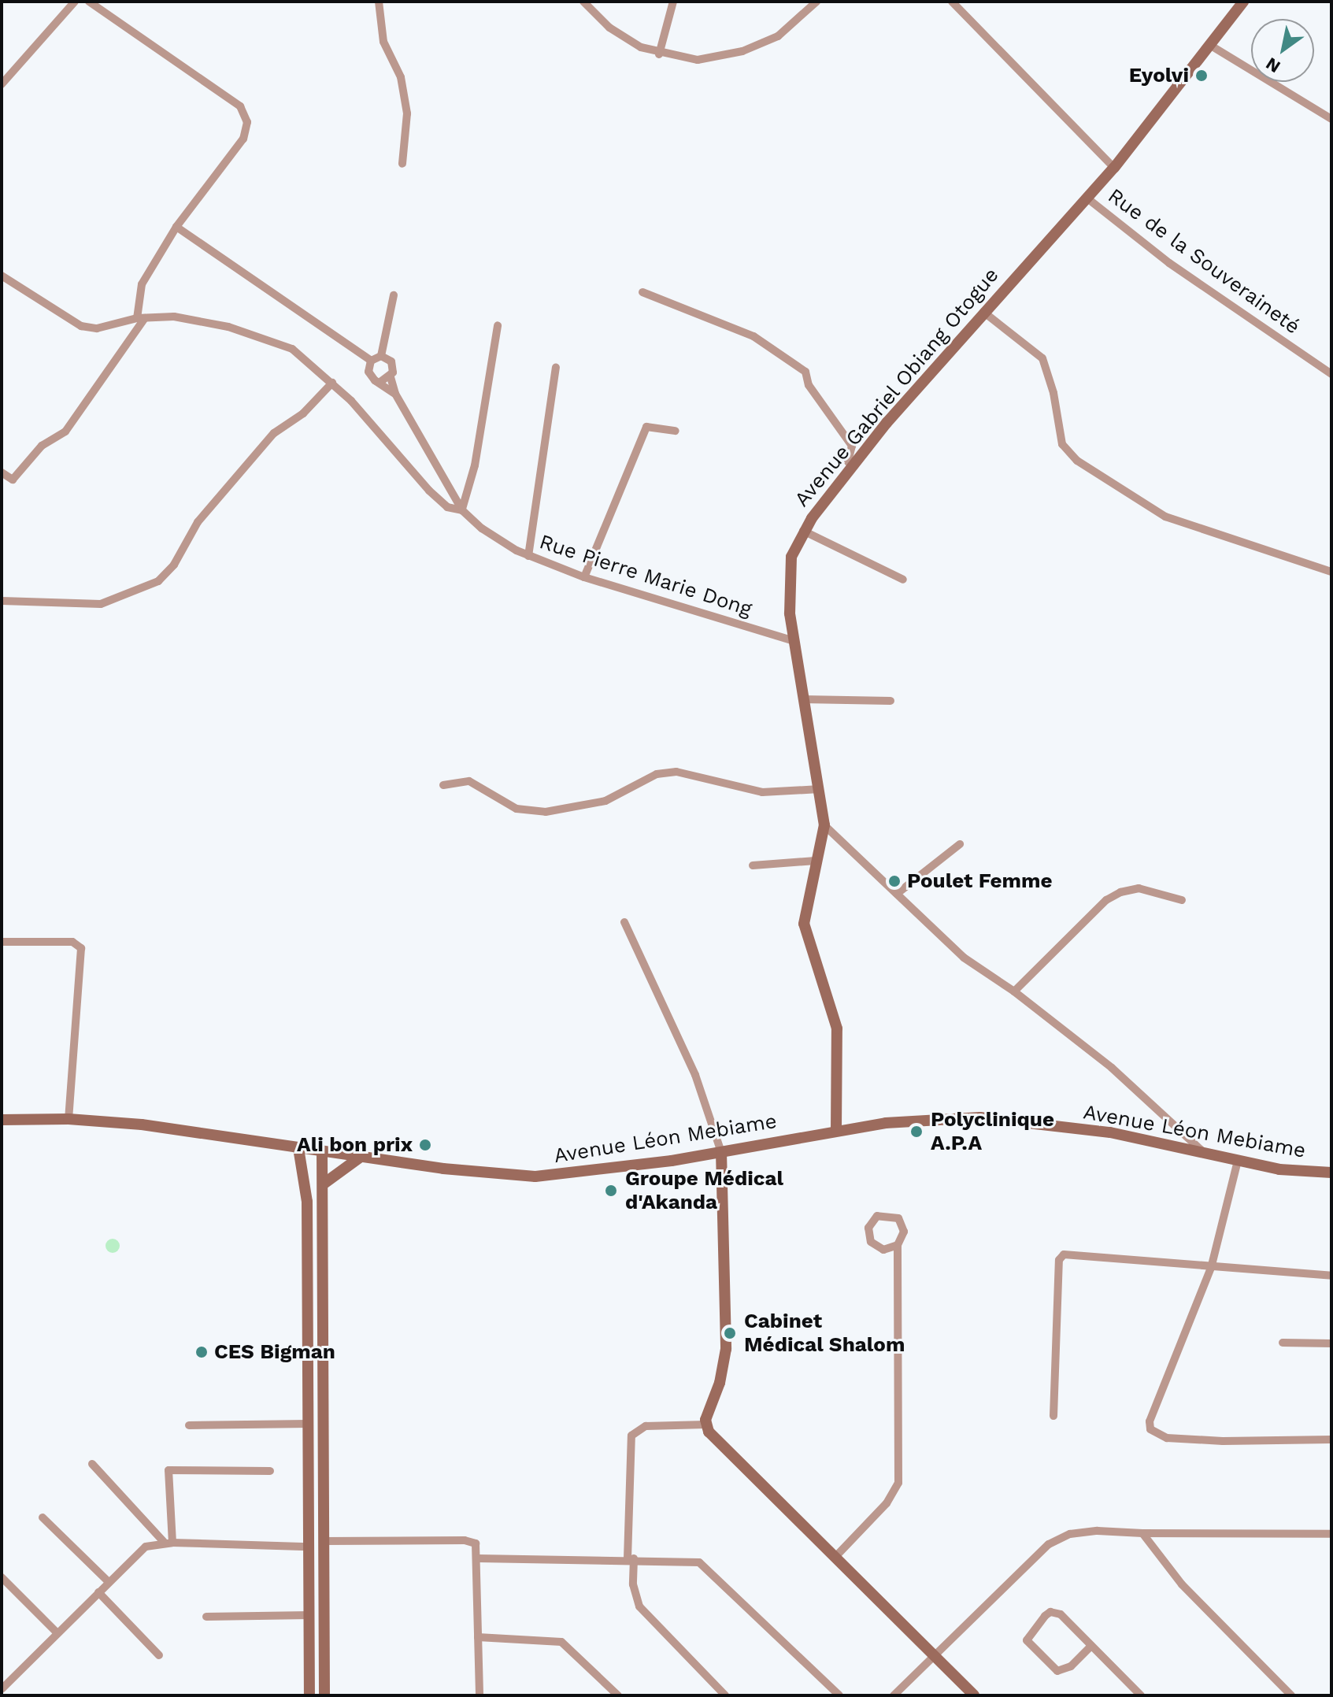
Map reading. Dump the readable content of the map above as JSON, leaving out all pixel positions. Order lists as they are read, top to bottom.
{
  "streets": {
    "street": [
      "Rue de la Souveraineté",
      "Avenue Gabriel Obiang Otogue",
      "Rue Pierre Marie Dong",
      "Avenue Léon Mebiame"
    ]
  },
  "crossings": [
    ["Rue de la Souveraineté", "Avenue Gabriel Obiang Otogue"],
    ["Avenue Gabriel Obiang Otogue", "Rue Pierre Marie Dong"],
    ["Avenue Gabriel Obiang Otogue", "Avenue Léon Mebiame"]
  ],
  "places": [
    "Eyolvi",
    "Poulet Femme",
    "Polyclinique A.P.A",
    "Ali bon prix",
    "Groupe Médical d'Akanda",
    "Cabinet Médical Shalom",
    "CES Bigman"
  ],
  "north": "bottom left"
}
